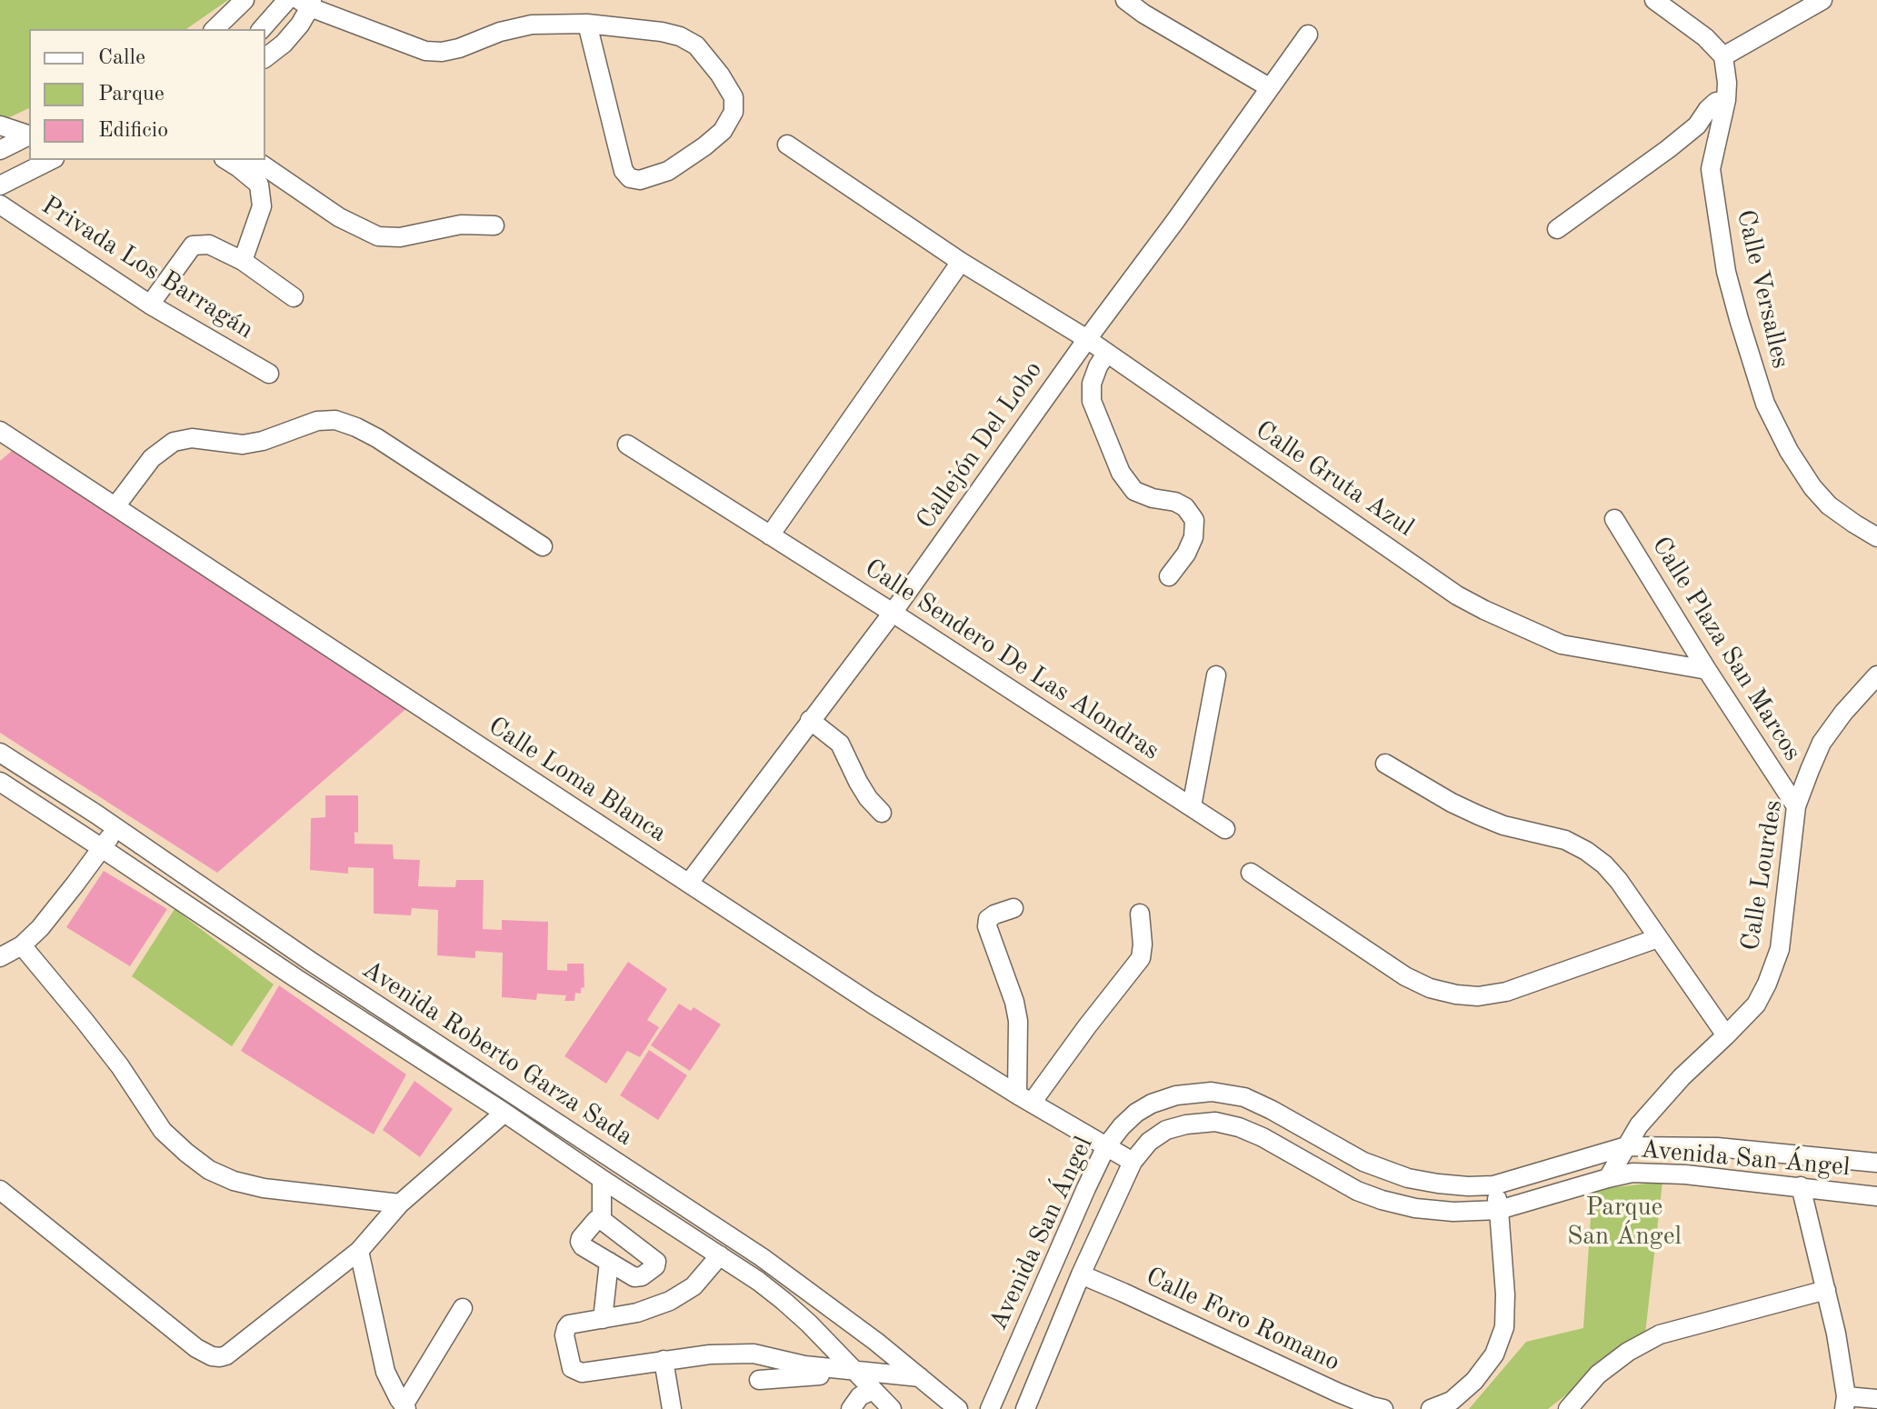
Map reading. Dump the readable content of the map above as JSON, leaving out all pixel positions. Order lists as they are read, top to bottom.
{
  "streets": {
    "street": [
      "Privada Los Barragán",
      "Calle Versalles",
      "Callejón Del Lobo",
      "Calle Gruta Azul",
      "Calle Plaza San Marcos",
      "Calle Sendero De Las Alondras",
      "Calle Loma Blanca",
      "Calle Lourdes",
      "Avenida Roberto Garza Sada",
      "Avenida San Ángel",
      "Calle Foro Romano"
    ]
  },
  "crossings": [
    ["Callejón Del Lobo", "Calle Gruta Azul"],
    ["Callejón Del Lobo", "Calle Sendero De Las Alondras"],
    ["Callejón Del Lobo", "Calle Loma Blanca"],
    ["Calle Gruta Azul", "Calle Plaza San Marcos"],
    ["Calle Plaza San Marcos", "Calle Lourdes"],
    ["Calle Loma Blanca", "Avenida San Ángel"],
    ["Calle Lourdes", "Avenida San Ángel"],
    ["Avenida San Ángel", "Calle Foro Romano"]
  ],
  "parks": ["Parque San Ángel"],
  "legend": ["Calle", "Parque", "Edificio"]
}
